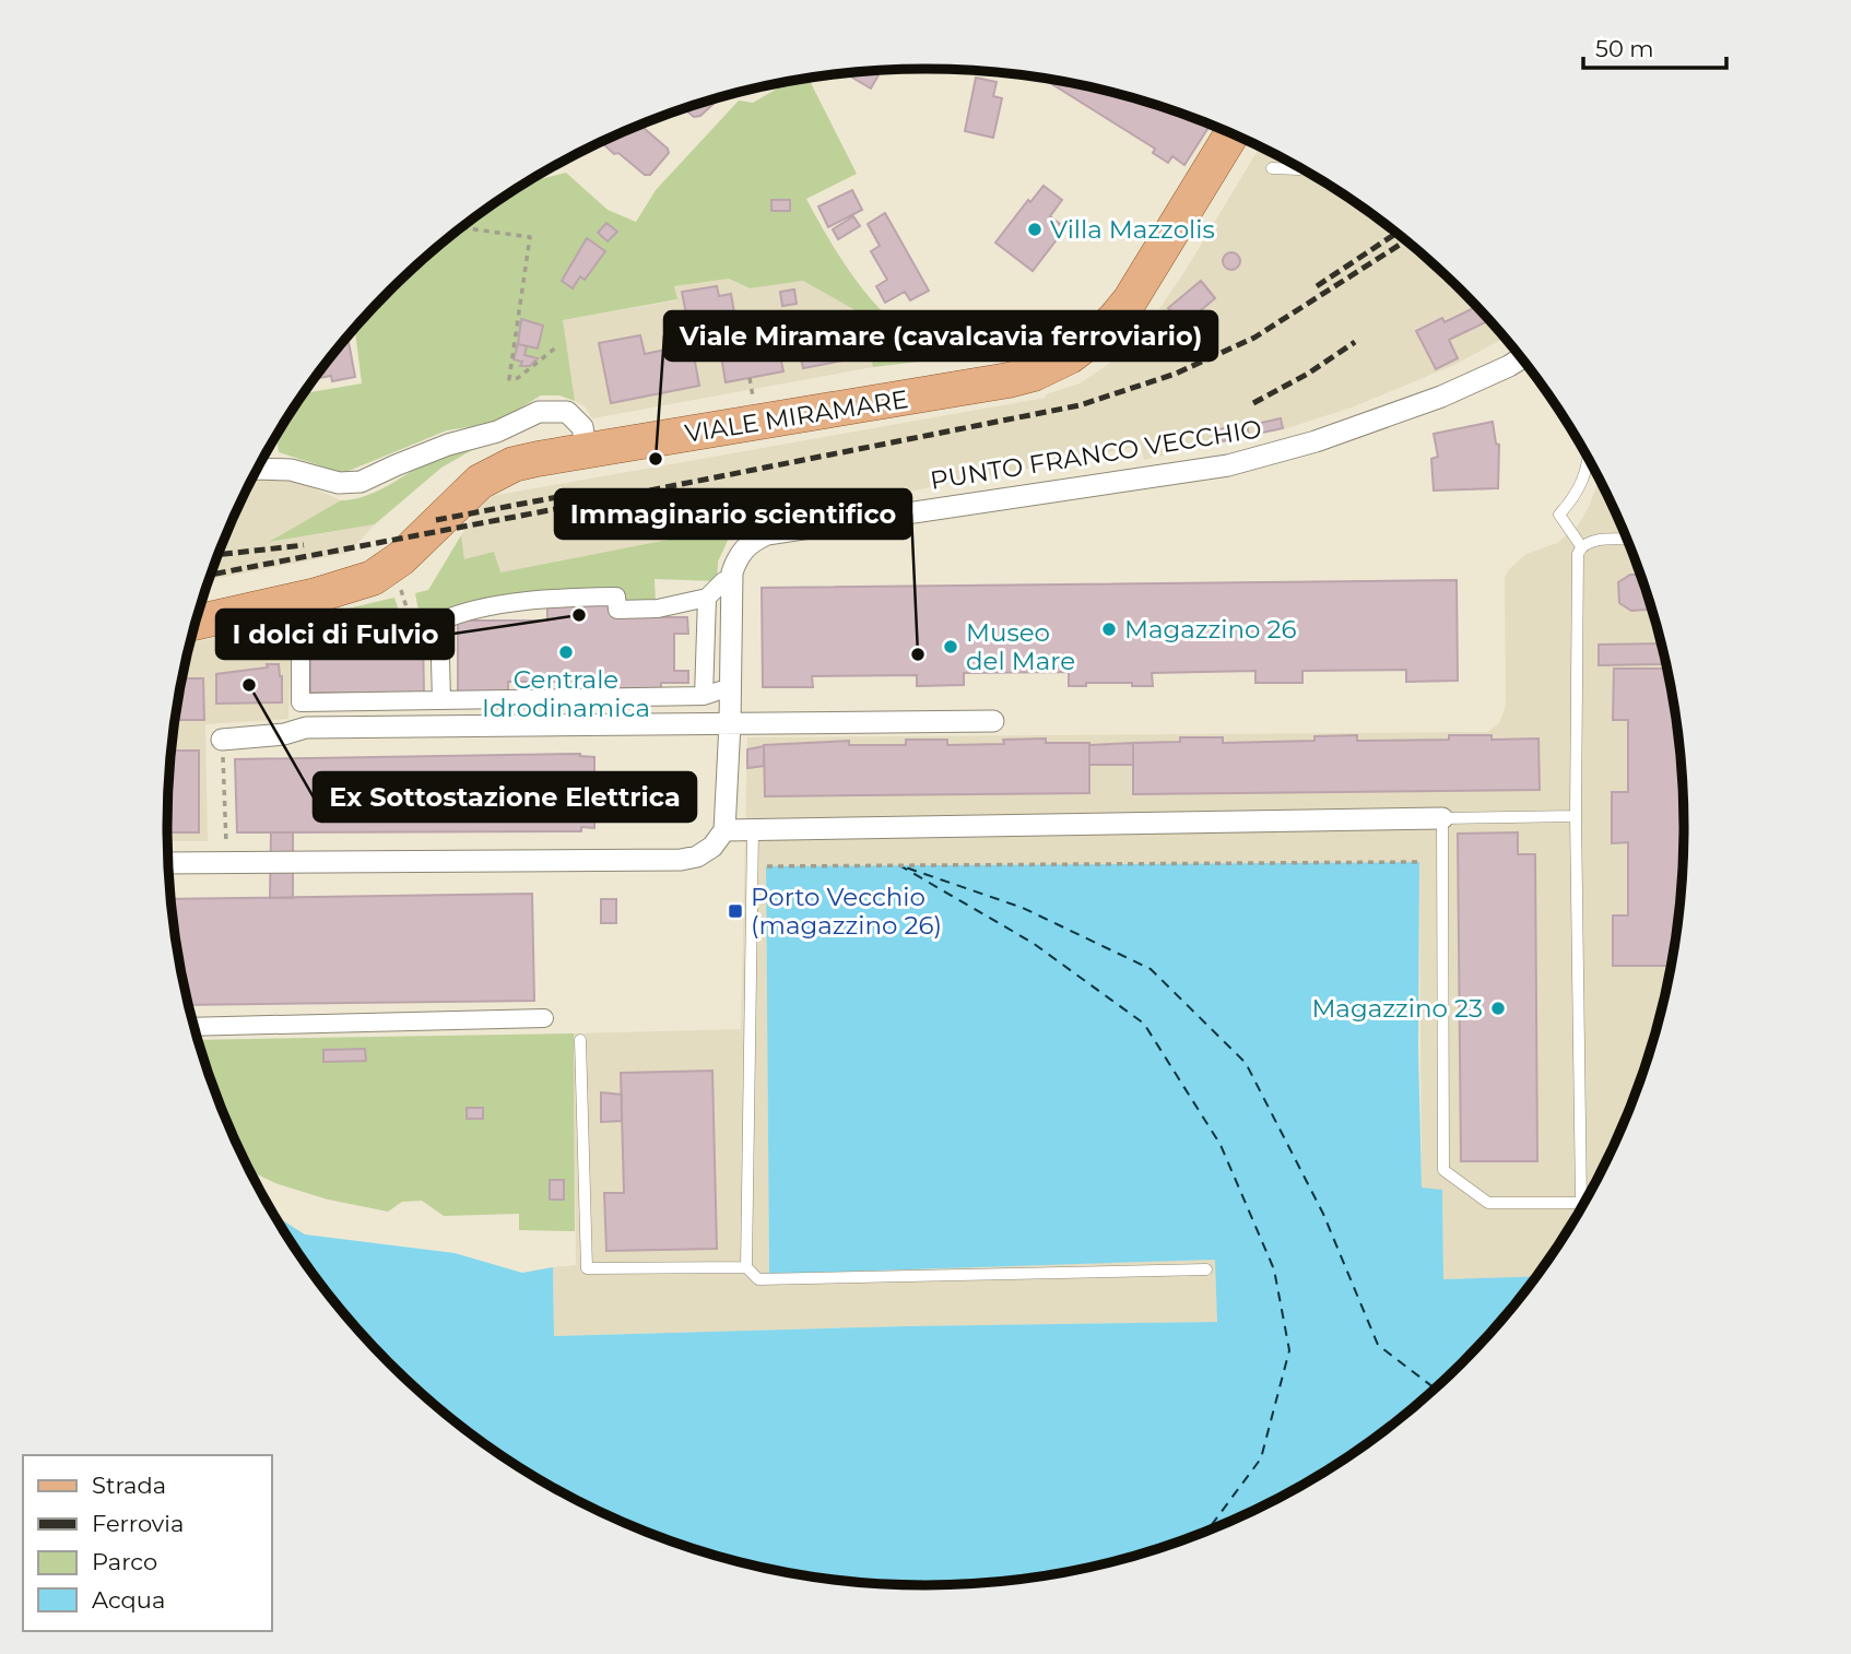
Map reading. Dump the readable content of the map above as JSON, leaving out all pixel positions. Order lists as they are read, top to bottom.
{
  "streets": {
    "main road": ["VIALE MIRAMARE"],
    "street": ["PUNTO FRANCO VECCHIO"]
  },
  "places": {
    "other": [
      "Villa Mazzolis",
      "Viale Miramare (cavalcavia ferroviario)",
      "I dolci di Fulvio",
      "Magazzino 26",
      "Museo del Mare",
      "Centrale Idrodinamica",
      "Immaginario scientifico",
      "Ex Sottostazione Elettrica",
      "Magazzino 23"
    ],
    "transit": ["Porto Vecchio (magazzino 26)"]
  },
  "legend": [
    "Strada",
    "Ferrovia",
    "Parco",
    "Acqua"
  ],
  "scale_bar": "50 m"
}
